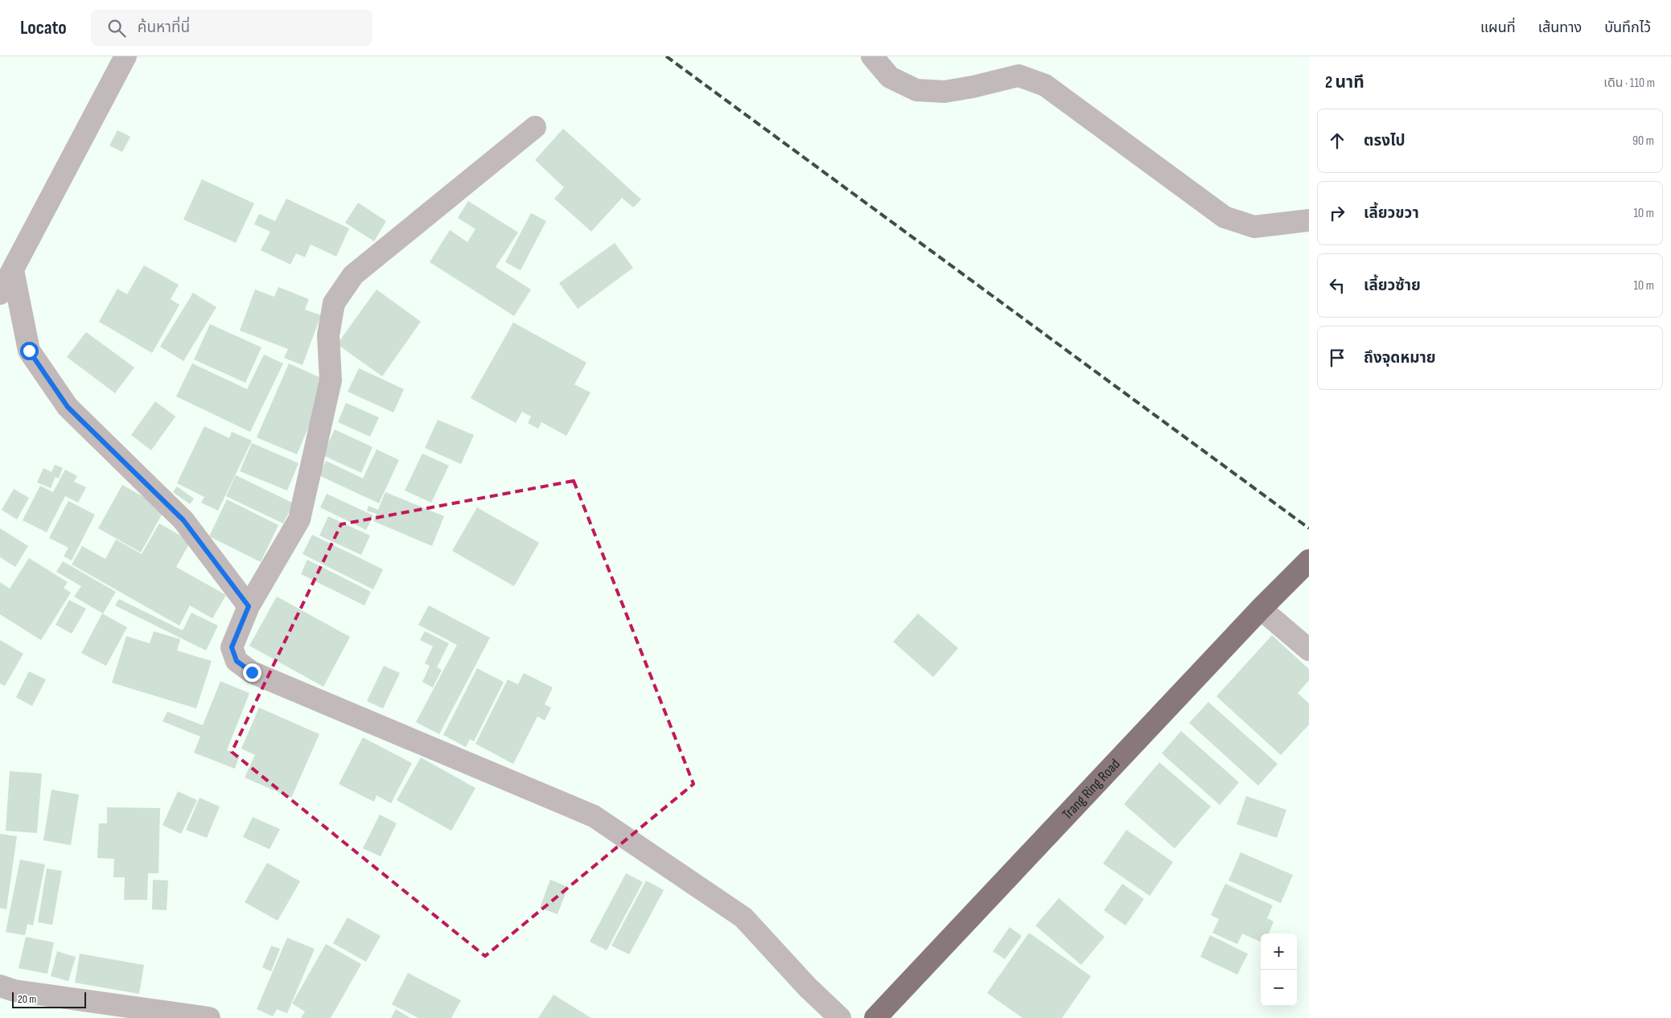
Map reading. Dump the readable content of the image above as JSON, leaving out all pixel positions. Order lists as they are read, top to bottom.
{
  "streets": {
    "highway": ["Trang Ring Road"]
  },
  "scale_bar": "20 m",
  "page": {
    "header": "Locato",
    "search": "ค้นหาที่นี่",
    "nav": ["แผนที่", "เส้นทาง", "บันทึกไว้"],
    "heading": ["2 นาที", "เดิน · 110 m"],
    "list": [
      ["ตรงไป", "90 m"],
      ["เลี้ยวขวา", "10 m"],
      ["เลี้ยวซ้าย", "10 m"],
      "ถึงจุดหมาย"
    ],
    "map_buttons": ["+", "−"],
    "scale": "20 m"
  }
}
